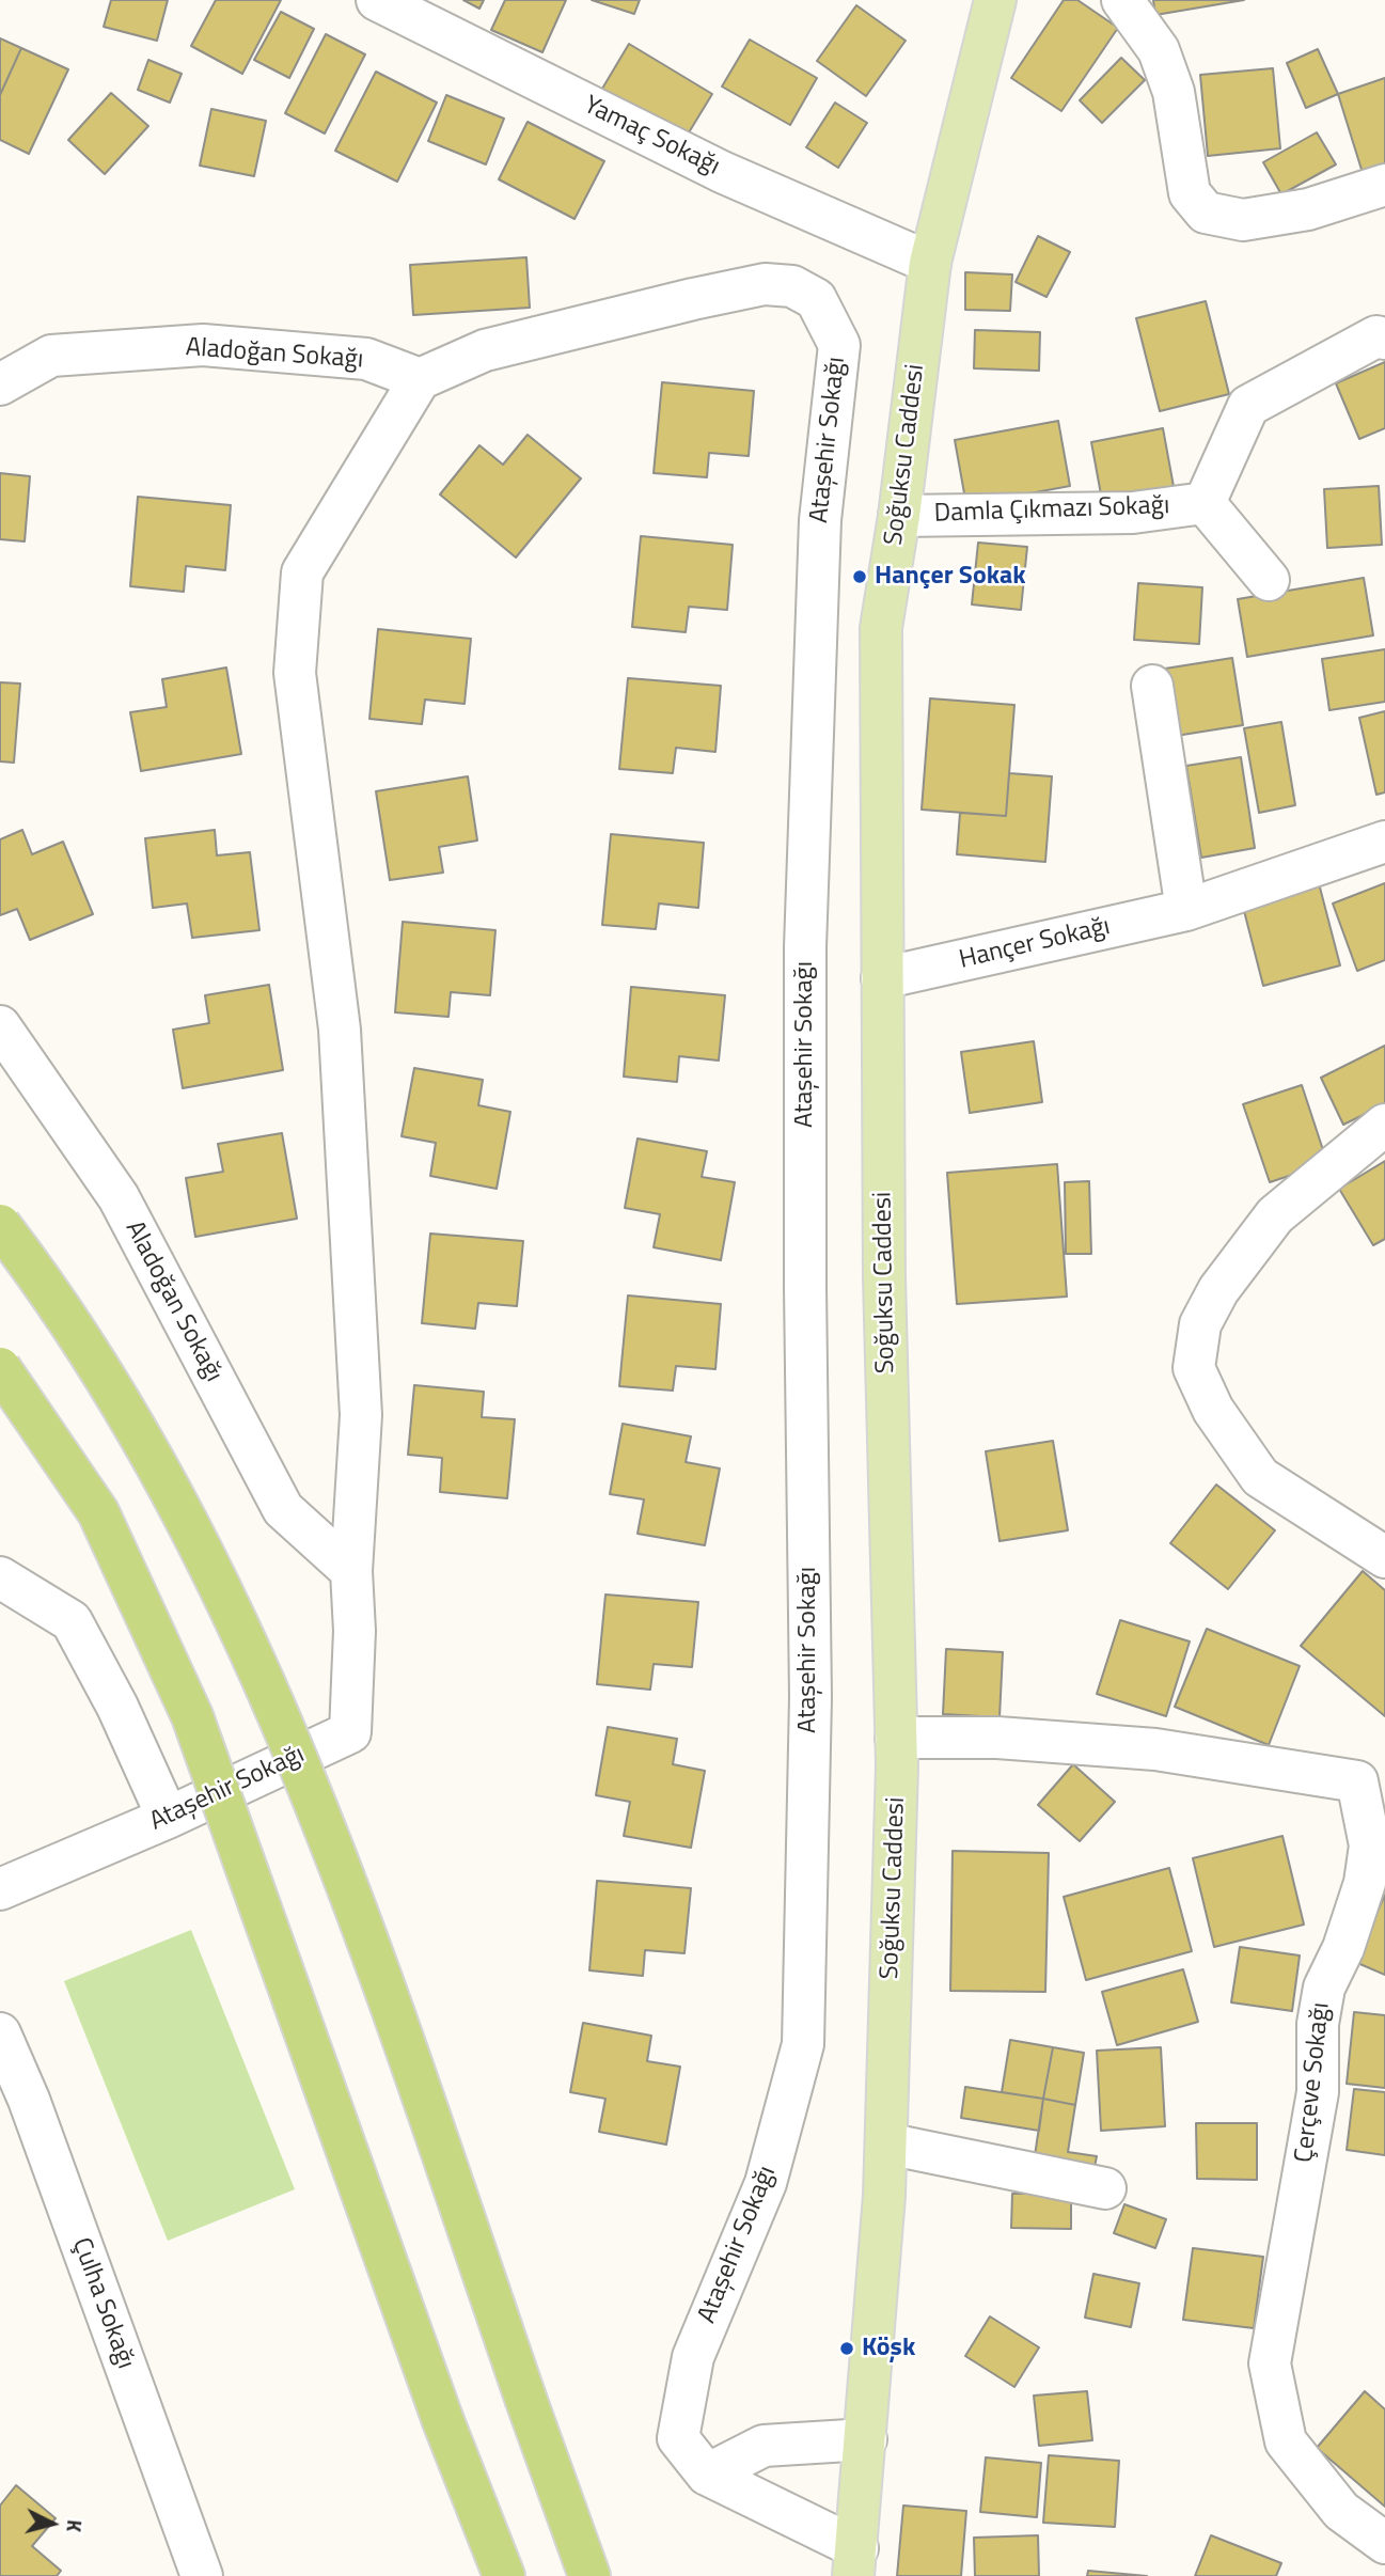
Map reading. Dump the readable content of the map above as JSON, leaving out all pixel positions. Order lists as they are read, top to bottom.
{
  "streets": {
    "main road": ["Soğuksu Caddesi"],
    "street": [
      "Yamaç Sokağı",
      "Aladoğan Sokağı",
      "Ataşehir Sokağı",
      "Damla Çıkmazı Sokağı",
      "Hançer Sokağı",
      "Çerçeve Sokağı",
      "Çulha Sokağı"
    ]
  },
  "crossings": [
    ["Yamaç Sokağı", "Soğuksu Caddesi"],
    ["Aladoğan Sokağı", "Ataşehir Sokağı"],
    ["Soğuksu Caddesi", "Damla Çıkmazı Sokağı"],
    ["Soğuksu Caddesi", "Hançer Sokağı"],
    ["Soğuksu Caddesi", "Çerçeve Sokağı"]
  ],
  "places": ["Hançer Sokak", "Köşk"],
  "north": "right"
}
